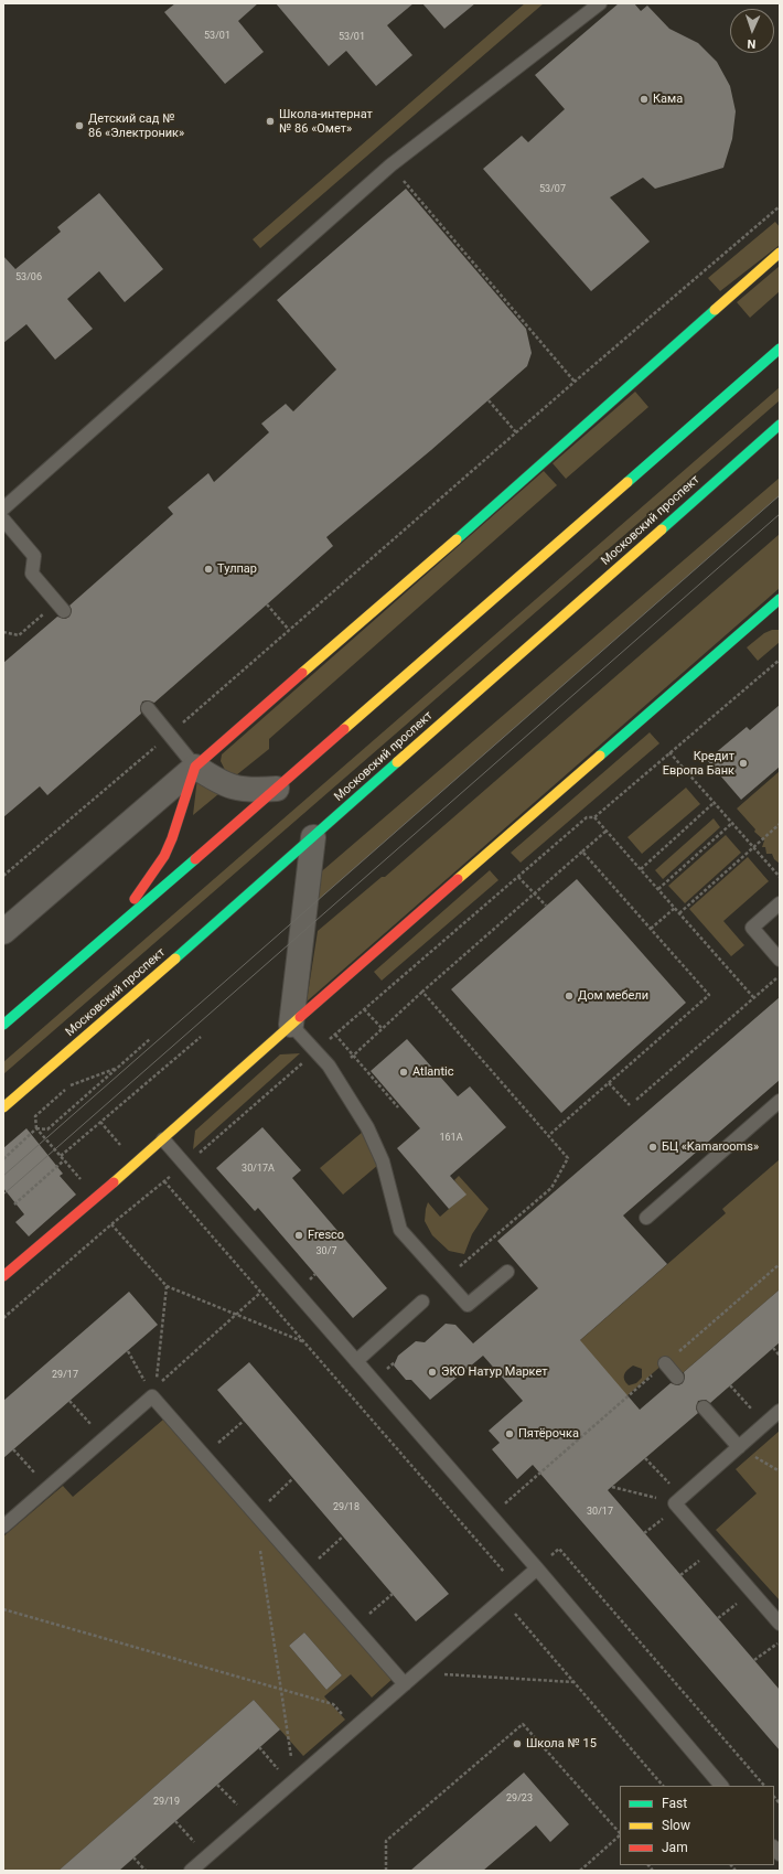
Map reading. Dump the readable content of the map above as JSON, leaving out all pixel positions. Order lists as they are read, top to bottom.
{
  "streets": {
    "main road": ["Московский проспект"]
  },
  "places": [
    "Кама",
    "Школа-интернат № 86 «Омет»",
    "Детский сад № 86 «Электроник»",
    "Тулпар",
    "Кредит Европа Банк",
    "Дом мебели",
    "Atlantic",
    "БЦ «Kamarooms»",
    "Fresco",
    "ЭКО Натур Маркет",
    "Пятёрочка",
    "Школа № 15"
  ],
  "house_numbers": [
    "53/01",
    "53/01",
    "53/07",
    "53/06",
    "161А",
    "30/17А",
    "30/7",
    "29/17",
    "29/18",
    "30/17",
    "29/23",
    "29/19"
  ],
  "legend": ["Fast", "Slow", "Jam"],
  "north": "bottom"
}
